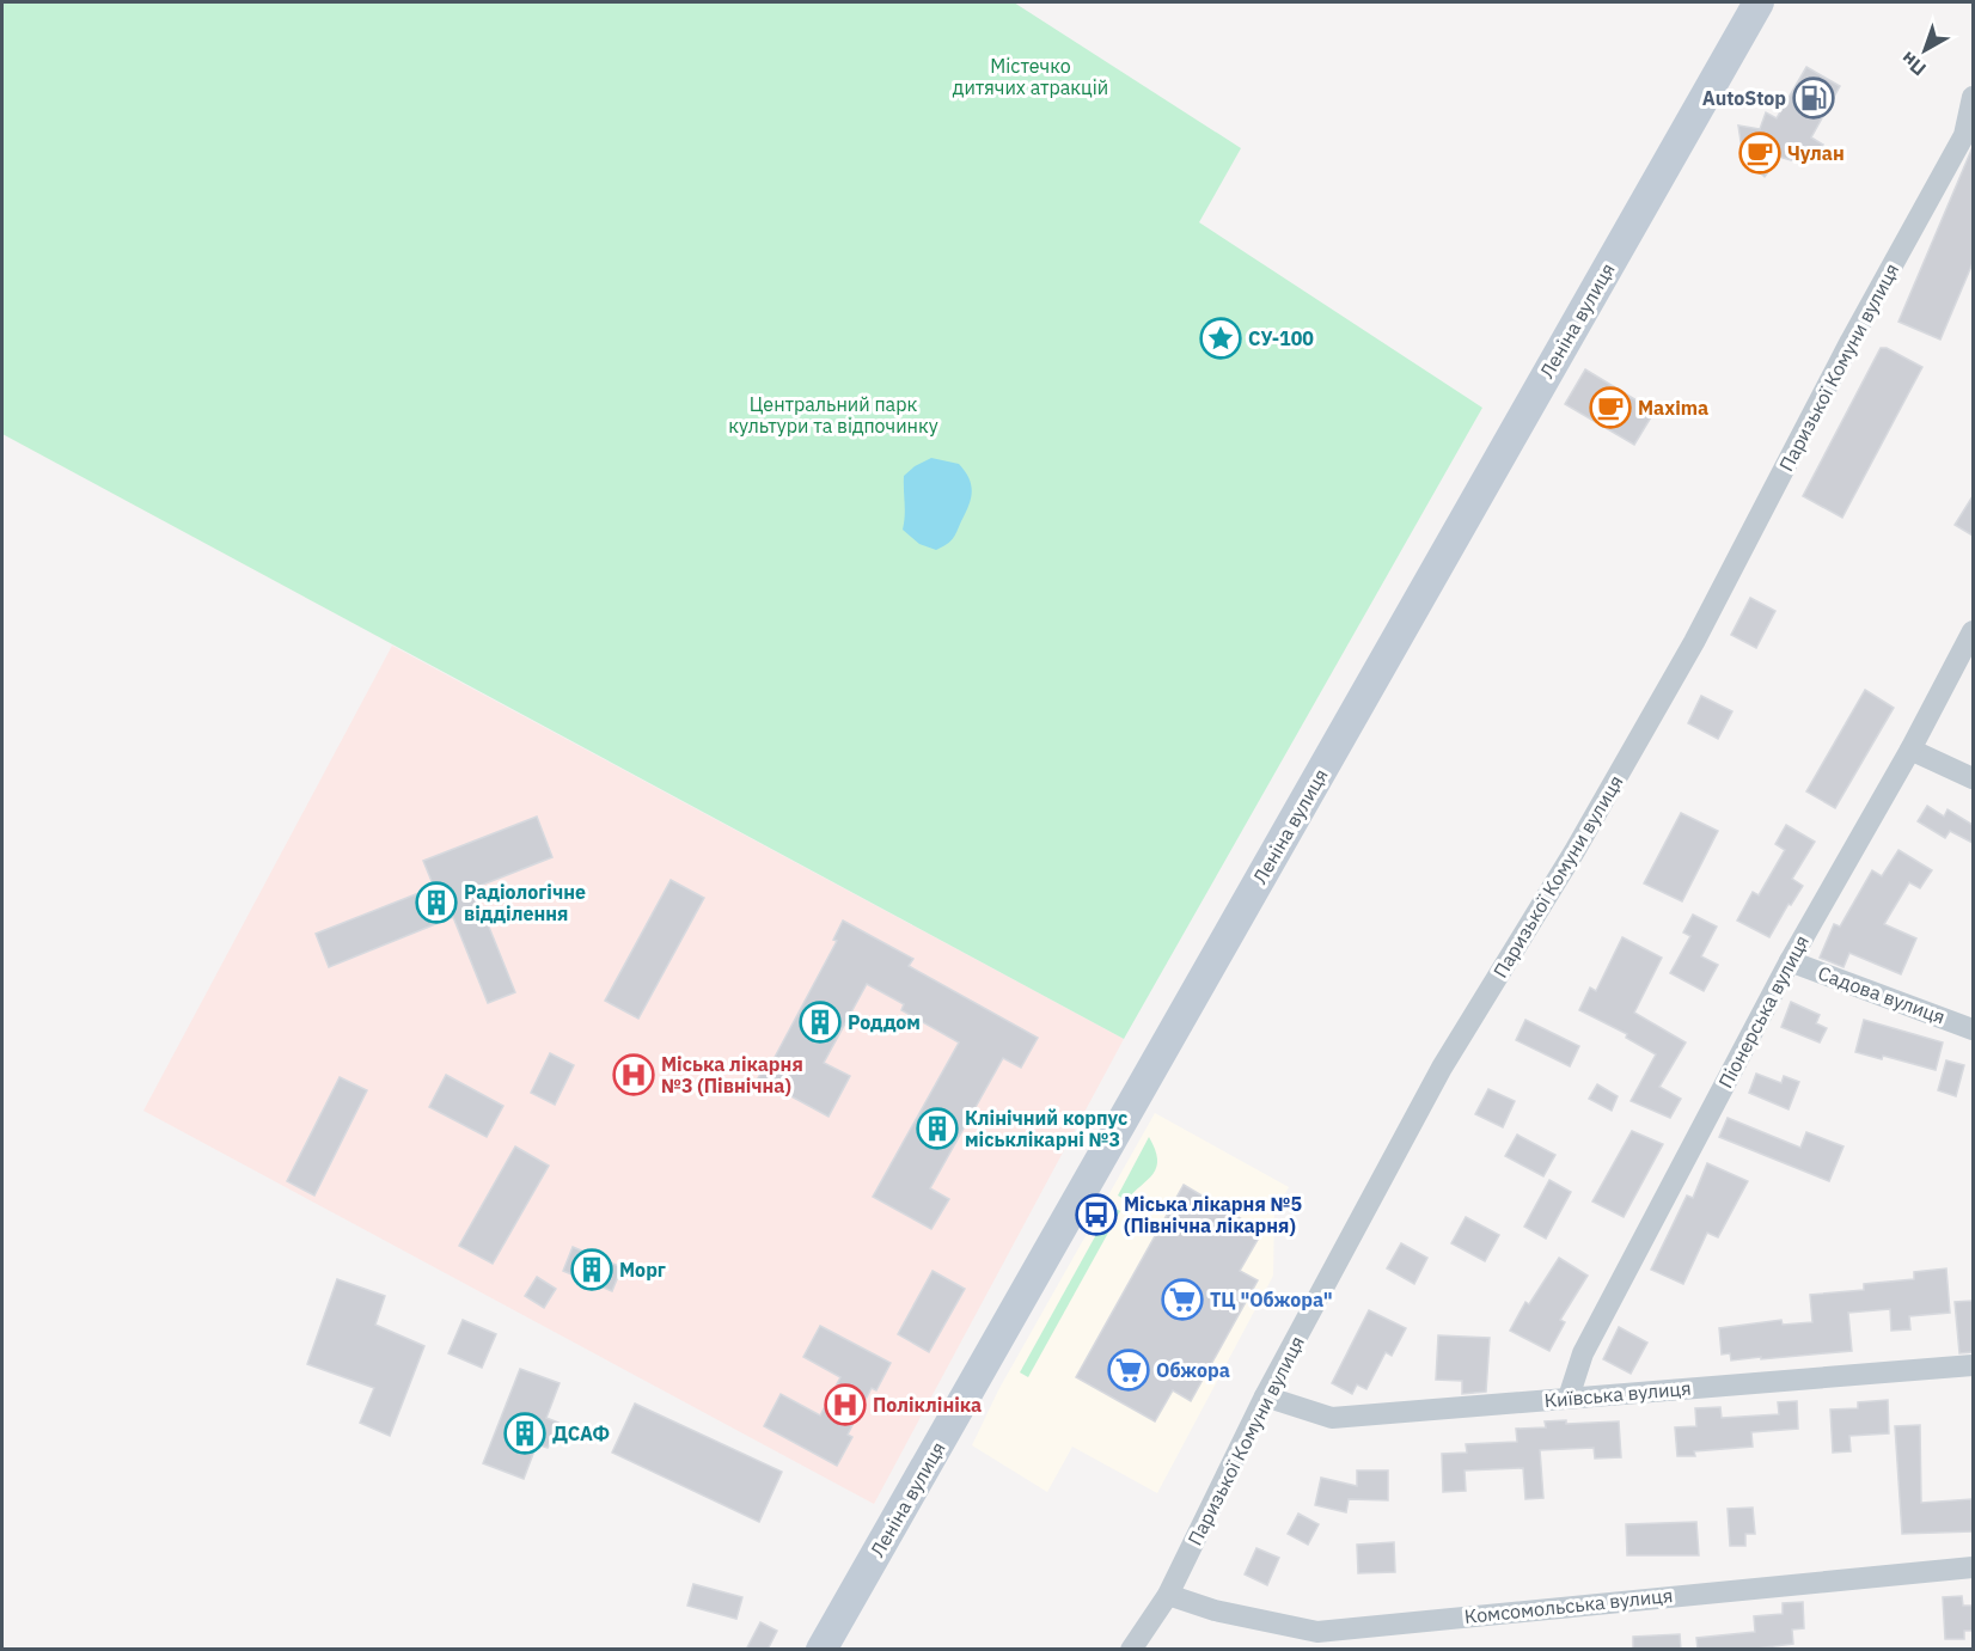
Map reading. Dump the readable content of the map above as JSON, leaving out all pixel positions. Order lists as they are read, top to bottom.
{
  "streets": {
    "main road": ["Леніна вулиця"],
    "street": [
      "Паризької Комуни вулиця",
      "Садова вулиця",
      "Піонерська вулиця",
      "Київська вулиця",
      "Комсомольська вулиця"
    ]
  },
  "crossings": [
    ["Паризької Комуни вулиця", "Київська вулиця"],
    ["Паризької Комуни вулиця", "Комсомольська вулиця"],
    ["Садова вулиця", "Піонерська вулиця"],
    ["Піонерська вулиця", "Київська вулиця"]
  ],
  "parks": ["Містечко дитячих атракцій", "Центральний парк культури та відпочинку"],
  "places": {
    "fuel station": ["AutoStop"],
    "cafe": ["Чулан", "Maxima"],
    "place": ["СУ-100"],
    "building": [
      "Радіологічне відділення",
      "Роддом",
      "Клінічний корпус міськлікарні №3",
      "Морг",
      "ДСАФ"
    ],
    "hospital": ["Міська лікарня №3 (Північна)", "Поліклініка"],
    "bus stop": ["Міська лікарня №5 (Північна лікарня)"],
    "supermarket": ["ТЦ \"Обжора\"", "Обжора"]
  },
  "north": "bottom left"
}
